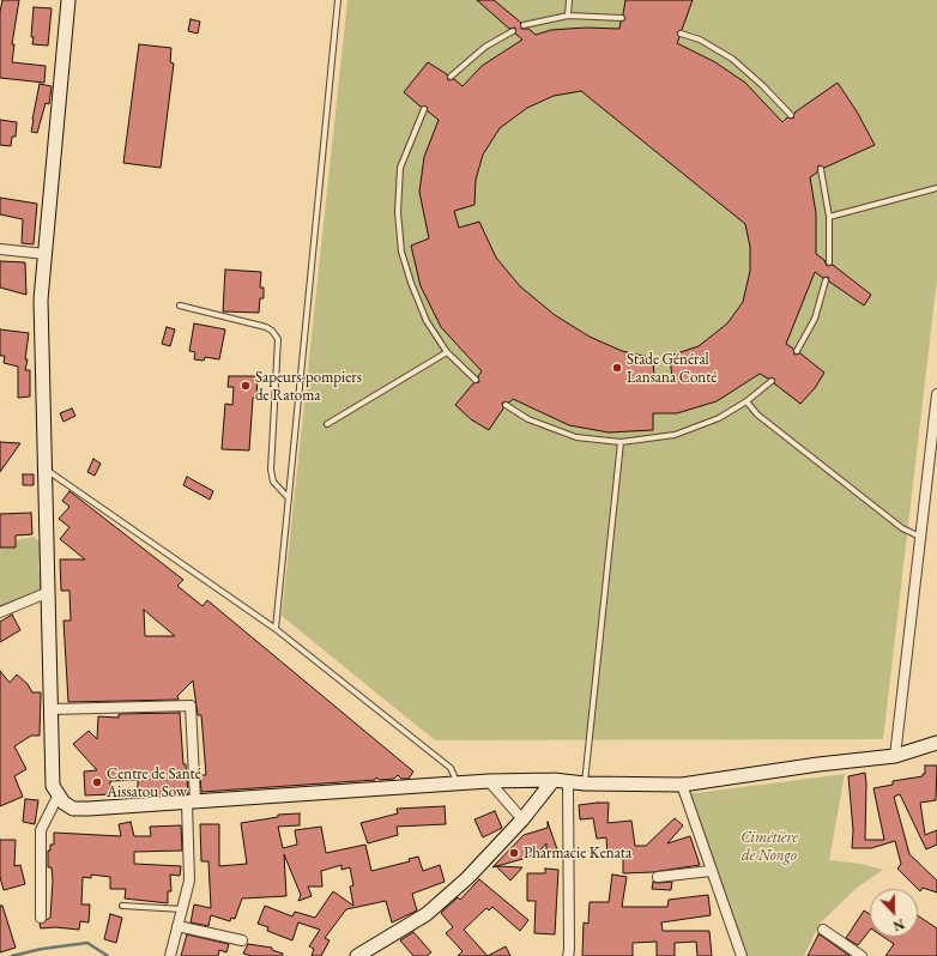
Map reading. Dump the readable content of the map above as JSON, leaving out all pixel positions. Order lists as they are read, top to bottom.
{
  "parks": ["Cimétière de Nongo"],
  "places": [
    "Stade Général Lansana Conté",
    "Sapeurs-pompiers de Ratoma",
    "Centre de Santé Aissatou Sow",
    "Pharmacie Kenata"
  ],
  "north": "bottom"
}
